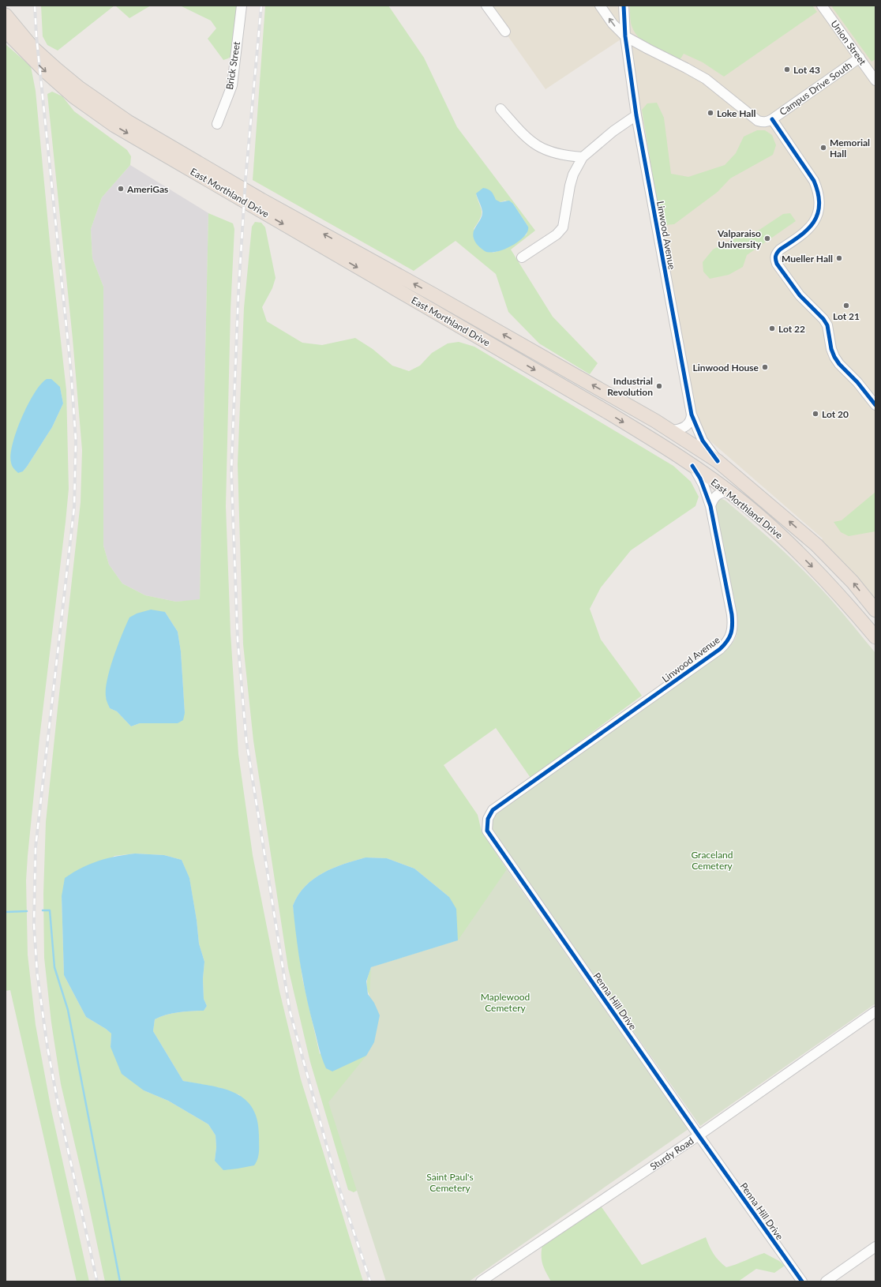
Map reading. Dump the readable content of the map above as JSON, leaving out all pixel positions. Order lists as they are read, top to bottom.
{
  "streets": {
    "highway": ["East Morthland Drive"],
    "street": [
      "Union Street",
      "Brick Street",
      "Campus Drive South",
      "Linwood Avenue",
      "Penna Hill Drive",
      "Sturdy Road"
    ]
  },
  "crossings": [
    ["Union Street", "Campus Drive South"],
    ["Campus Drive South", "Linwood Avenue"],
    ["East Morthland Drive", "Linwood Avenue"],
    ["Linwood Avenue", "Penna Hill Drive"],
    ["Penna Hill Drive", "Sturdy Road"]
  ],
  "parks": ["Graceland Cemetery", "Maplewood Cemetery", "Saint Paul's Cemetery"],
  "places": [
    "Lot 43",
    "Loke Hall",
    "Memorial Hall",
    "AmeriGas",
    "Valparaiso University",
    "Mueller Hall",
    "Lot 21",
    "Lot 22",
    "Linwood House",
    "Industrial Revolution",
    "Lot 20"
  ]
}
